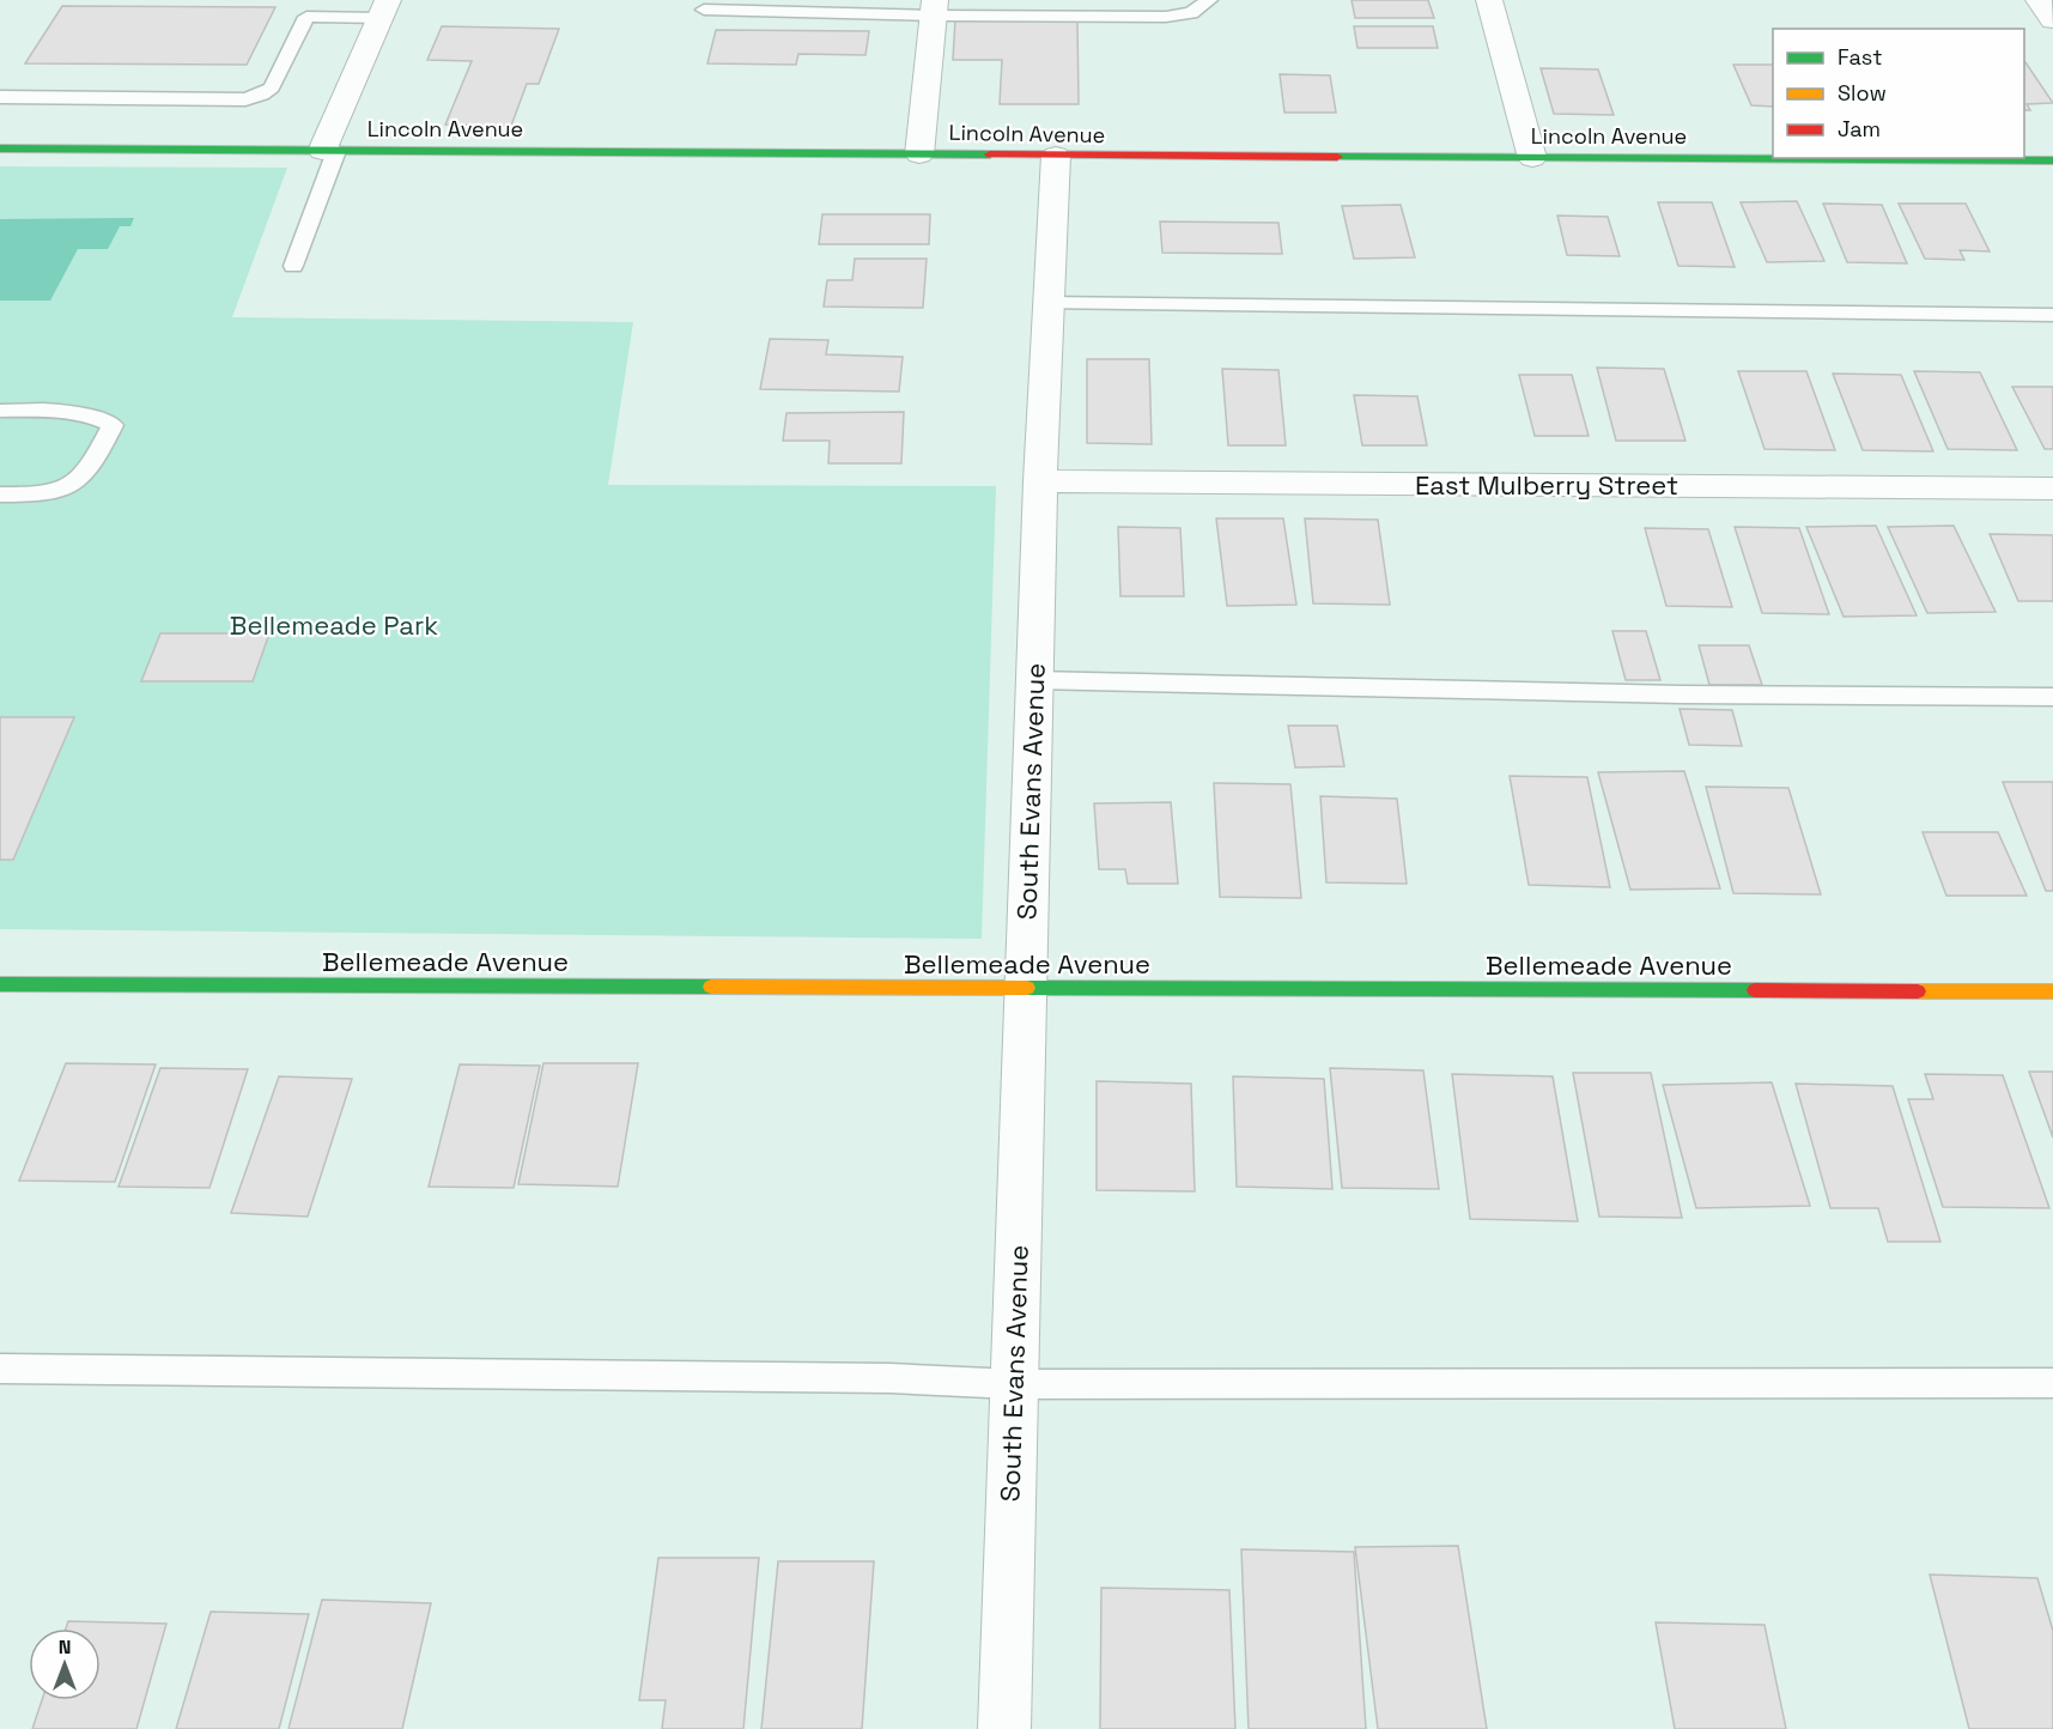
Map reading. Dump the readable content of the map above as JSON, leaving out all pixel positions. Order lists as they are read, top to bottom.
{
  "streets": {
    "street": [
      "Lincoln Avenue",
      "East Mulberry Street",
      "South Evans Avenue",
      "Bellemeade Avenue"
    ]
  },
  "crossings": [
    ["Lincoln Avenue", "South Evans Avenue"],
    ["East Mulberry Street", "South Evans Avenue"],
    ["South Evans Avenue", "Bellemeade Avenue"]
  ],
  "parks": ["Bellemeade Park"],
  "legend": ["Fast", "Slow", "Jam"],
  "north": "top"
}
